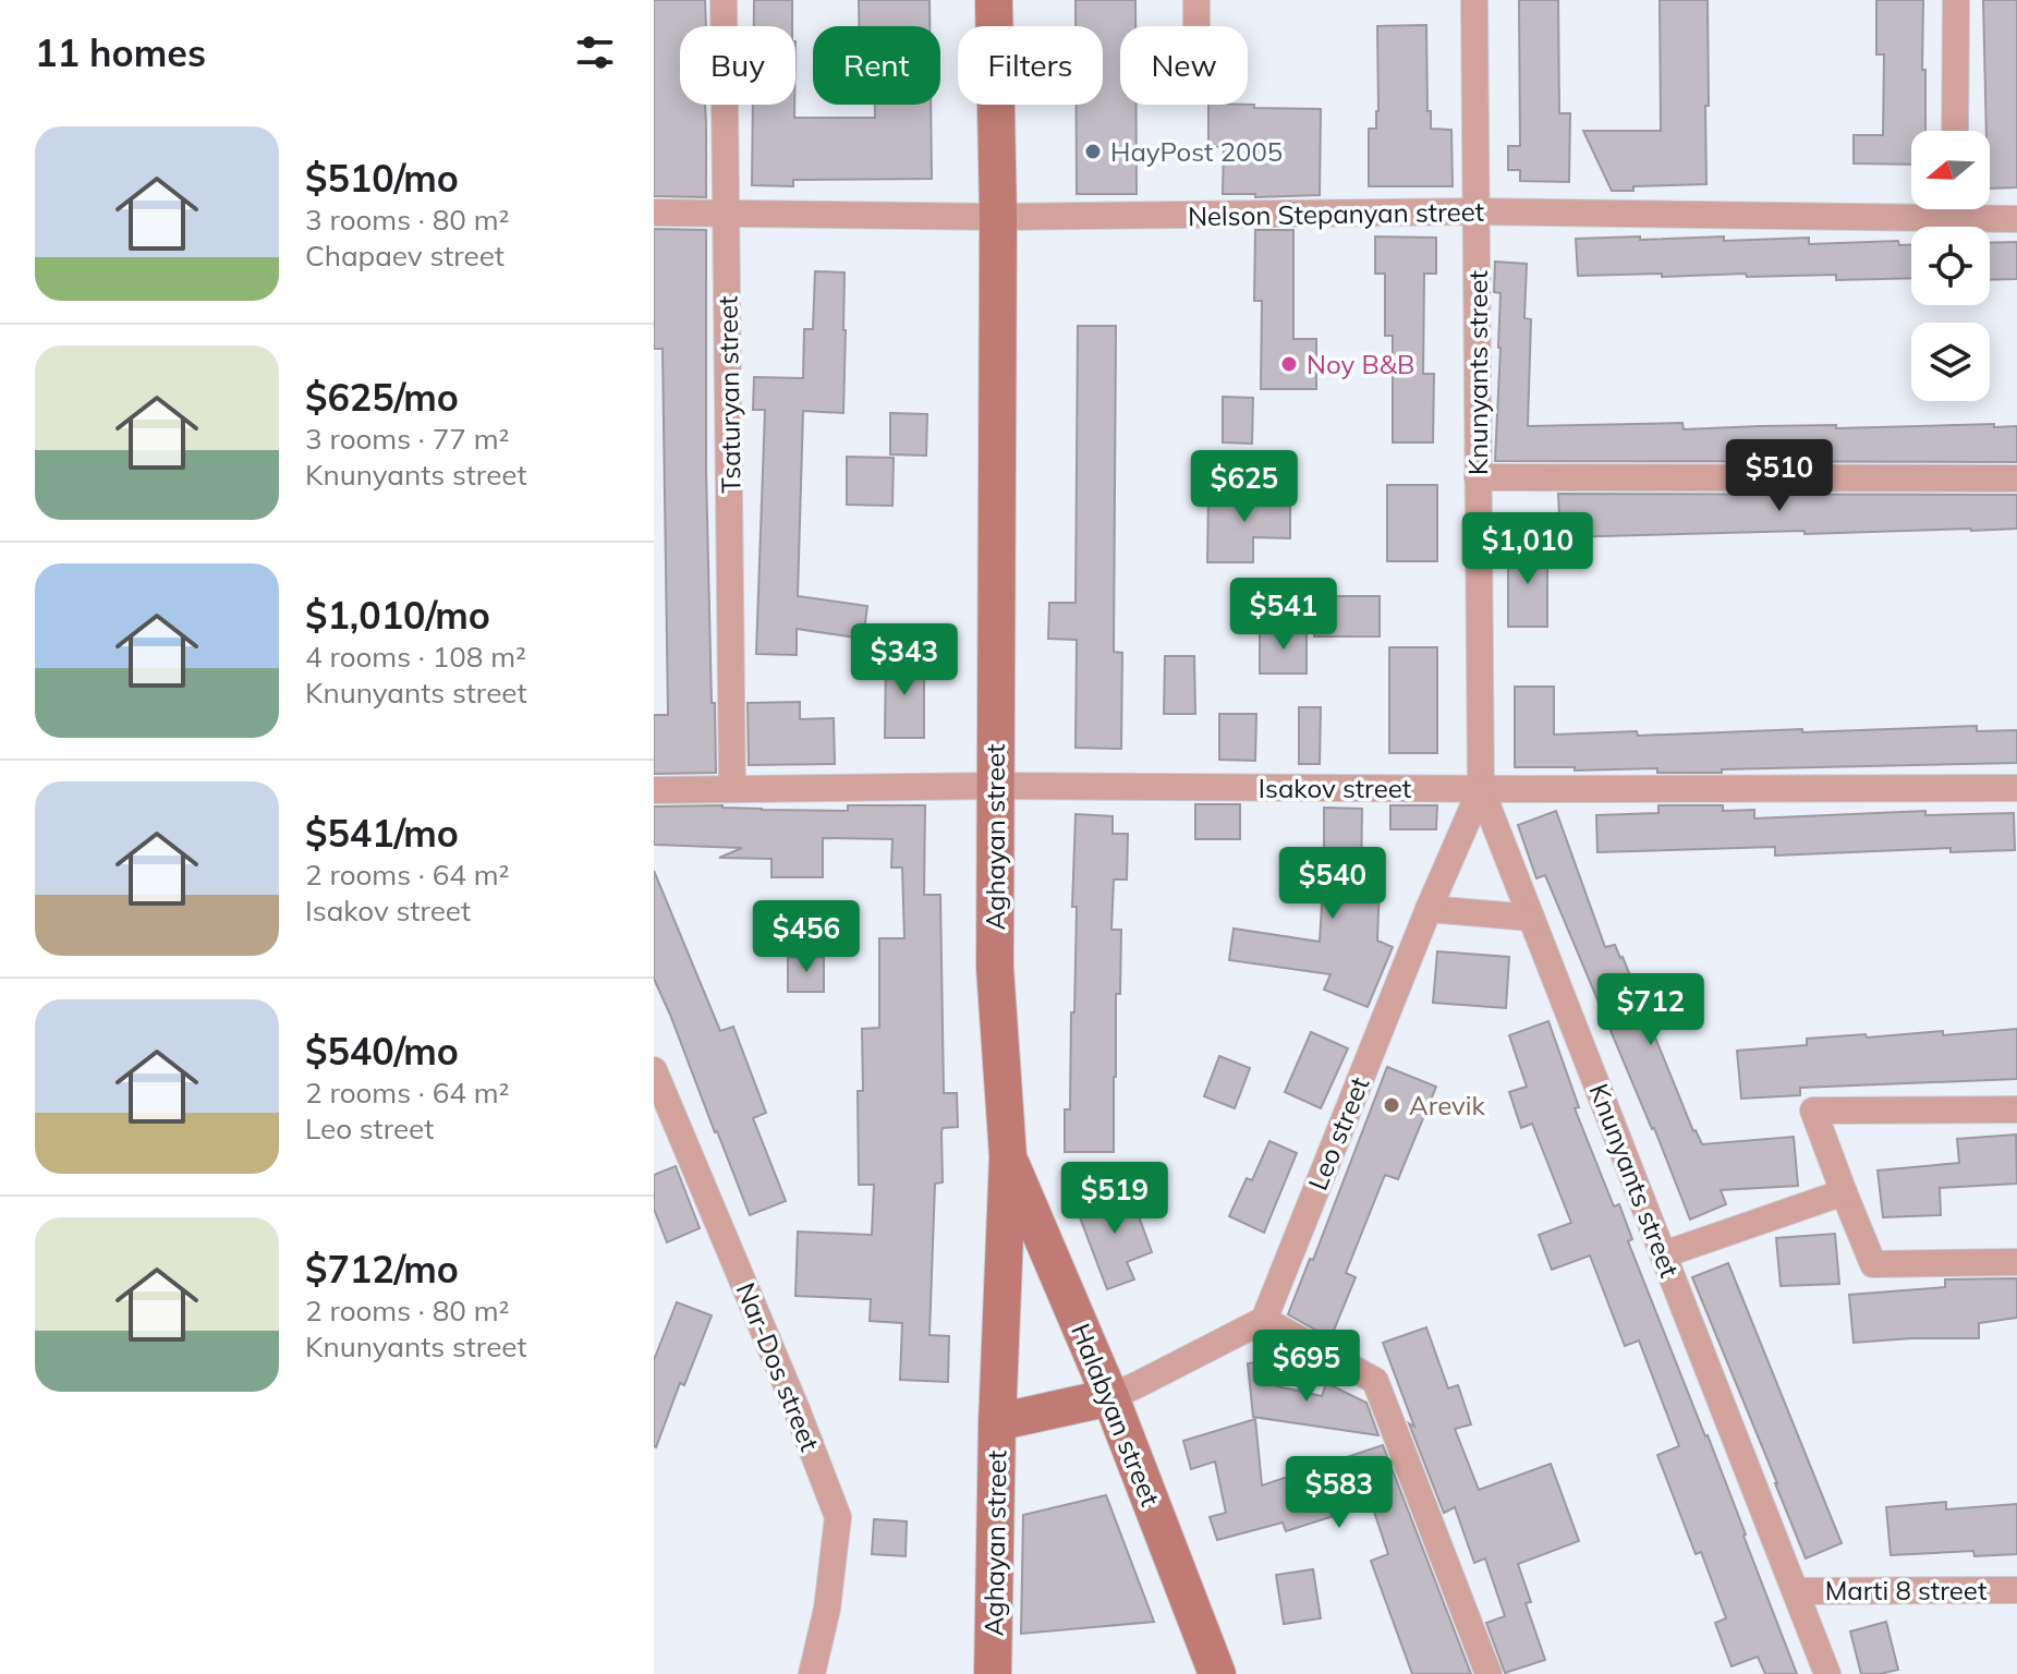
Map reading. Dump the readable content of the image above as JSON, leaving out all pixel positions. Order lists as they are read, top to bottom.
{
  "streets": {
    "main road": ["Aghayan street", "Halabyan street"],
    "street": [
      "Nelson Stepanyan street",
      "Knunyants street",
      "Tsaturyan street",
      "Isakov street",
      "Leo street",
      "Nar-Dos street",
      "Marti 8 street"
    ]
  },
  "crossings": [
    ["Nelson Stepanyan street", "Knunyants street"],
    ["Nelson Stepanyan street", "Tsaturyan street"],
    ["Nelson Stepanyan street", "Aghayan street"],
    ["Knunyants street", "Isakov street"],
    ["Knunyants street", "Leo street"],
    ["Knunyants street", "Marti 8 street"],
    ["Tsaturyan street", "Isakov street"],
    ["Isakov street", "Aghayan street"],
    ["Isakov street", "Leo street"],
    ["Aghayan street", "Halabyan street"]
  ],
  "places": ["HayPost 2005", "Noy B&B", "Arevik"],
  "north": "left",
  "page": {
    "heading": "11 homes",
    "chip": [
      "Buy",
      "Rent",
      "Filters",
      "New"
    ],
    "list": [
      {
        "name": "$510/mo",
        "note": "3 rooms · 80 m² · Chapaev street"
      },
      {
        "name": "$625/mo",
        "note": "3 rooms · 77 m² · Knunyants street"
      },
      {
        "name": "$1,010/mo",
        "note": "4 rooms · 108 m² · Knunyants street"
      },
      {
        "name": "$541/mo",
        "note": "2 rooms · 64 m² · Isakov street"
      },
      {
        "name": "$540/mo",
        "note": "2 rooms · 64 m² · Leo street"
      },
      {
        "name": "$712/mo",
        "note": "2 rooms · 80 m² · Knunyants street"
      }
    ],
    "price": [
      "$510",
      "$625",
      "$1,010",
      "$541",
      "$343",
      "$540",
      "$456",
      "$712",
      "$519",
      "$695",
      "$583"
    ]
  }
}
